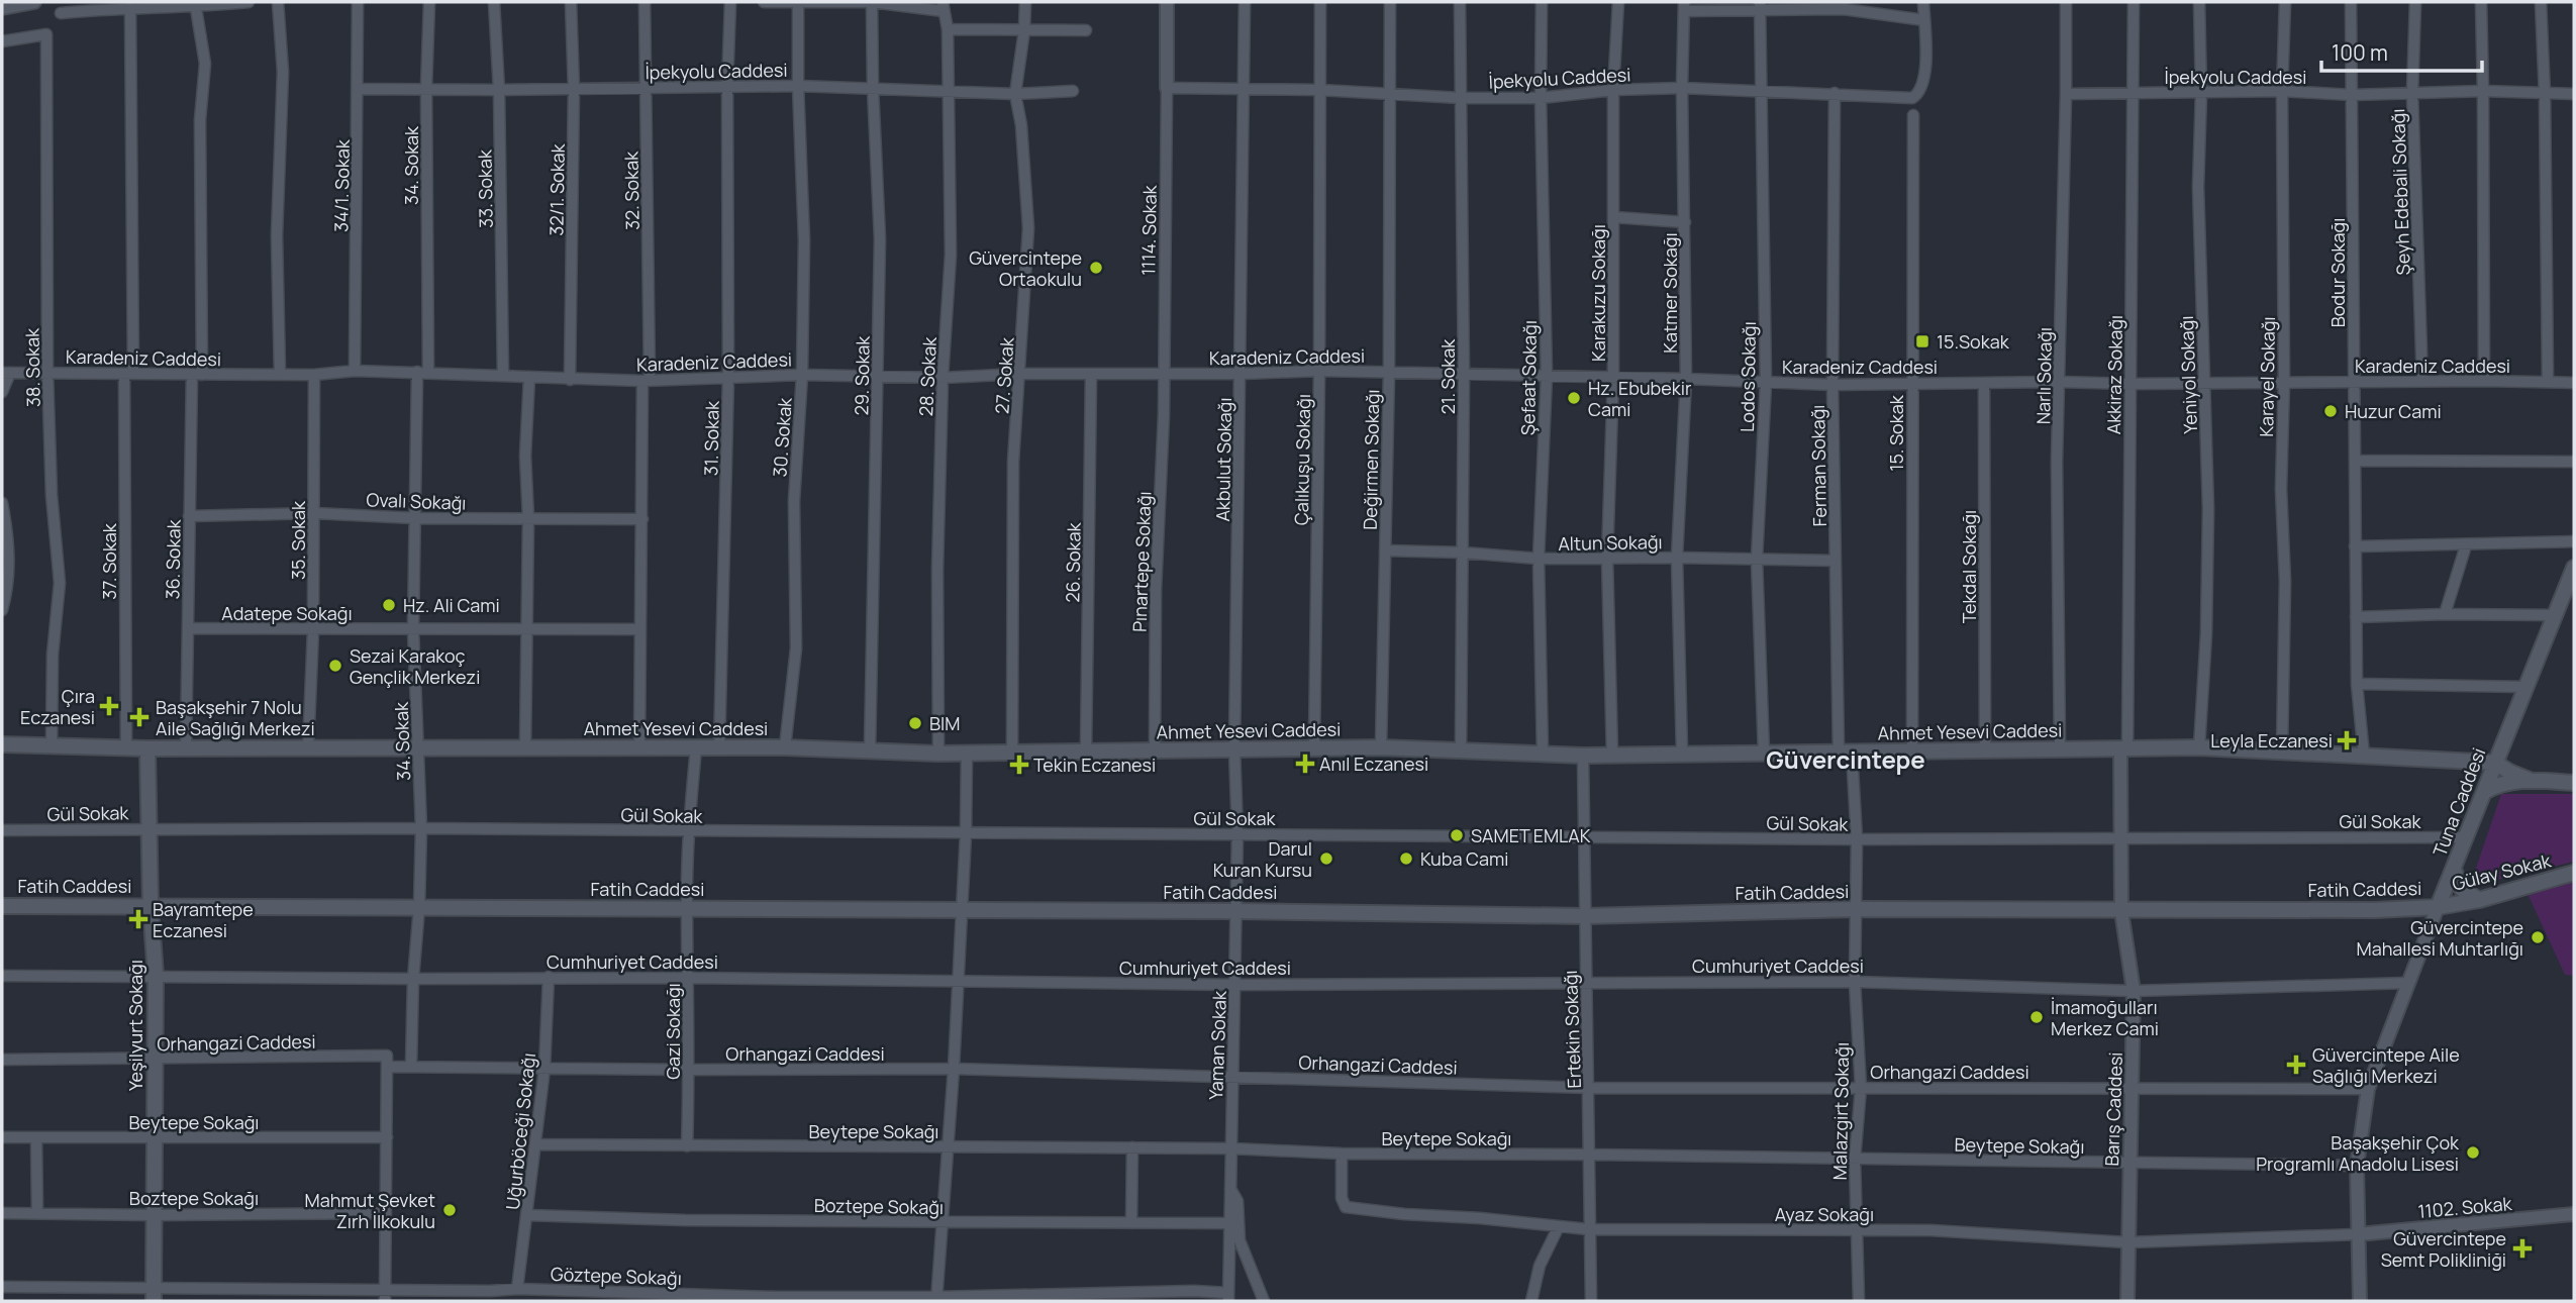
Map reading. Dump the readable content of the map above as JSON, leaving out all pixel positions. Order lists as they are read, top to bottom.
{
  "streets": {
    "main road": [
      "Ahmet Yesevi Caddesi",
      "Tuna Caddesi",
      "Gülay Sokak",
      "Fatih Caddesi",
      "Yeşilyurt Sokağı"
    ],
    "street": [
      "İpekyolu Caddesi",
      "34. Sokak",
      "34/1. Sokak",
      "33. Sokak",
      "32/1. Sokak",
      "32. Sokak",
      "Şeyh Edebali Sokağı",
      "1114. Sokak",
      "Bodur Sokağı",
      "Karakuzu Sokağı",
      "Katmer Sokağı",
      "Karadeniz Caddesi",
      "38. Sokak",
      "Akkiraz Sokağı",
      "Yeniyol Sokağı",
      "29. Sokak",
      "27. Sokak",
      "Narlı Sokağı",
      "28. Sokak",
      "21. Sokak",
      "Lodos Sokağı",
      "Karayel Sokağı",
      "Şefaat Sokağı",
      "15. Sokak",
      "30. Sokak",
      "31. Sokak",
      "Akbulut Sokağı",
      "Çalıkuşu Sokağı",
      "Değirmen Sokağı",
      "Ferman Sokağı",
      "Ovalı Sokağı",
      "35. Sokak",
      "Altun Sokağı",
      "36. Sokak",
      "37. Sokak",
      "Pınartepe Sokağı",
      "26. Sokak",
      "Tekdal Sokağı",
      "Adatepe Sokağı",
      "Gül Sokak",
      "Cumhuriyet Caddesi",
      "Ertekin Sokağı",
      "Gazi Sokağı",
      "Orhangazi Caddesi",
      "Yaman Sokak",
      "Barış Caddesi",
      "Malazgirt Sokağı",
      "Beytepe Sokağı",
      "Uğurböceği Sokağı",
      "Boztepe Sokağı",
      "1102. Sokak",
      "Ayaz Sokağı",
      "Göztepe Sokağı"
    ]
  },
  "crossings": [
    ["İpekyolu Caddesi", "34. Sokak"],
    ["İpekyolu Caddesi", "34/1. Sokak"],
    ["İpekyolu Caddesi", "33. Sokak"],
    ["İpekyolu Caddesi", "32/1. Sokak"],
    ["İpekyolu Caddesi", "32. Sokak"],
    ["İpekyolu Caddesi", "Şeyh Edebali Sokağı"],
    ["İpekyolu Caddesi", "1114. Sokak"],
    ["İpekyolu Caddesi", "Bodur Sokağı"],
    ["İpekyolu Caddesi", "Karakuzu Sokağı"],
    ["İpekyolu Caddesi", "Katmer Sokağı"],
    ["İpekyolu Caddesi", "Akkiraz Sokağı"],
    ["İpekyolu Caddesi", "Yeniyol Sokağı"],
    ["İpekyolu Caddesi", "29. Sokak"],
    ["İpekyolu Caddesi", "27. Sokak"],
    ["İpekyolu Caddesi", "Narlı Sokağı"],
    ["İpekyolu Caddesi", "28. Sokak"],
    ["İpekyolu Caddesi", "21. Sokak"],
    ["İpekyolu Caddesi", "Lodos Sokağı"],
    ["İpekyolu Caddesi", "Karayel Sokağı"],
    ["İpekyolu Caddesi", "Şefaat Sokağı"],
    ["İpekyolu Caddesi", "30. Sokak"],
    ["İpekyolu Caddesi", "31. Sokak"],
    ["İpekyolu Caddesi", "Akbulut Sokağı"],
    ["İpekyolu Caddesi", "Çalıkuşu Sokağı"],
    ["İpekyolu Caddesi", "Değirmen Sokağı"],
    ["İpekyolu Caddesi", "Ferman Sokağı"],
    ["34. Sokak", "Karadeniz Caddesi"],
    ["34. Sokak", "Ovalı Sokağı"],
    ["34. Sokak", "Adatepe Sokağı"],
    ["34. Sokak", "Ahmet Yesevi Caddesi"],
    ["34. Sokak", "Gül Sokak"],
    ["34. Sokak", "Fatih Caddesi"],
    ["34. Sokak", "Cumhuriyet Caddesi"],
    ["34. Sokak", "Orhangazi Caddesi"],
    ["34/1. Sokak", "Karadeniz Caddesi"],
    ["33. Sokak", "Karadeniz Caddesi"],
    ["32/1. Sokak", "Karadeniz Caddesi"],
    ["32. Sokak", "Karadeniz Caddesi"],
    ["32. Sokak", "Ovalı Sokağı"],
    ["32. Sokak", "Adatepe Sokağı"],
    ["32. Sokak", "Ahmet Yesevi Caddesi"],
    ["Şeyh Edebali Sokağı", "Karadeniz Caddesi"],
    ["1114. Sokak", "Karadeniz Caddesi"],
    ["1114. Sokak", "Pınartepe Sokağı"],
    ["Bodur Sokağı", "Karadeniz Caddesi"],
    ["Bodur Sokağı", "Ahmet Yesevi Caddesi"],
    ["Karakuzu Sokağı", "Karadeniz Caddesi"],
    ["Karakuzu Sokağı", "Altun Sokağı"],
    ["Karakuzu Sokağı", "Ahmet Yesevi Caddesi"],
    ["Katmer Sokağı", "Karadeniz Caddesi"],
    ["Katmer Sokağı", "Altun Sokağı"],
    ["Katmer Sokağı", "Ahmet Yesevi Caddesi"],
    ["Karadeniz Caddesi", "38. Sokak"],
    ["Karadeniz Caddesi", "Akkiraz Sokağı"],
    ["Karadeniz Caddesi", "Yeniyol Sokağı"],
    ["Karadeniz Caddesi", "29. Sokak"],
    ["Karadeniz Caddesi", "27. Sokak"],
    ["Karadeniz Caddesi", "Narlı Sokağı"],
    ["Karadeniz Caddesi", "28. Sokak"],
    ["Karadeniz Caddesi", "21. Sokak"],
    ["Karadeniz Caddesi", "Lodos Sokağı"],
    ["Karadeniz Caddesi", "Karayel Sokağı"],
    ["Karadeniz Caddesi", "Şefaat Sokağı"],
    ["Karadeniz Caddesi", "15. Sokak"],
    ["Karadeniz Caddesi", "30. Sokak"],
    ["Karadeniz Caddesi", "31. Sokak"],
    ["Karadeniz Caddesi", "Akbulut Sokağı"],
    ["Karadeniz Caddesi", "Çalıkuşu Sokağı"],
    ["Karadeniz Caddesi", "Değirmen Sokağı"],
    ["Karadeniz Caddesi", "Ferman Sokağı"],
    ["Karadeniz Caddesi", "35. Sokak"],
    ["Karadeniz Caddesi", "36. Sokak"],
    ["Karadeniz Caddesi", "37. Sokak"],
    ["Karadeniz Caddesi", "Pınartepe Sokağı"],
    ["Karadeniz Caddesi", "26. Sokak"],
    ["Karadeniz Caddesi", "Tekdal Sokağı"],
    ["38. Sokak", "Ahmet Yesevi Caddesi"],
    ["Akkiraz Sokağı", "Ahmet Yesevi Caddesi"],
    ["Akkiraz Sokağı", "Barış Caddesi"],
    ["Yeniyol Sokağı", "Ahmet Yesevi Caddesi"],
    ["29. Sokak", "Ahmet Yesevi Caddesi"],
    ["27. Sokak", "Ahmet Yesevi Caddesi"],
    ["Narlı Sokağı", "Ahmet Yesevi Caddesi"],
    ["28. Sokak", "Ahmet Yesevi Caddesi"],
    ["21. Sokak", "Altun Sokağı"],
    ["21. Sokak", "Ahmet Yesevi Caddesi"],
    ["Lodos Sokağı", "Altun Sokağı"],
    ["Lodos Sokağı", "Ahmet Yesevi Caddesi"],
    ["Karayel Sokağı", "Ahmet Yesevi Caddesi"],
    ["Şefaat Sokağı", "Altun Sokağı"],
    ["Şefaat Sokağı", "Ahmet Yesevi Caddesi"],
    ["15. Sokak", "Ahmet Yesevi Caddesi"],
    ["30. Sokak", "Ahmet Yesevi Caddesi"],
    ["31. Sokak", "Ahmet Yesevi Caddesi"],
    ["Akbulut Sokağı", "Ahmet Yesevi Caddesi"],
    ["Akbulut Sokağı", "Yaman Sokak"],
    ["Çalıkuşu Sokağı", "Ahmet Yesevi Caddesi"],
    ["Değirmen Sokağı", "Altun Sokağı"],
    ["Değirmen Sokağı", "Ahmet Yesevi Caddesi"],
    ["Ferman Sokağı", "Altun Sokağı"],
    ["Ferman Sokağı", "Ahmet Yesevi Caddesi"],
    ["Ferman Sokağı", "Malazgirt Sokağı"],
    ["Ovalı Sokağı", "35. Sokak"],
    ["Ovalı Sokağı", "36. Sokak"],
    ["35. Sokak", "Adatepe Sokağı"],
    ["35. Sokak", "Ahmet Yesevi Caddesi"],
    ["36. Sokak", "Adatepe Sokağı"],
    ["36. Sokak", "Ahmet Yesevi Caddesi"],
    ["37. Sokak", "Ahmet Yesevi Caddesi"],
    ["Pınartepe Sokağı", "Ahmet Yesevi Caddesi"],
    ["26. Sokak", "Ahmet Yesevi Caddesi"],
    ["Tekdal Sokağı", "Ahmet Yesevi Caddesi"],
    ["Ahmet Yesevi Caddesi", "Tuna Caddesi"],
    ["Ahmet Yesevi Caddesi", "Yeşilyurt Sokağı"],
    ["Ahmet Yesevi Caddesi", "Ertekin Sokağı"],
    ["Ahmet Yesevi Caddesi", "Gazi Sokağı"],
    ["Ahmet Yesevi Caddesi", "Yaman Sokak"],
    ["Ahmet Yesevi Caddesi", "Barış Caddesi"],
    ["Ahmet Yesevi Caddesi", "Malazgirt Sokağı"],
    ["Tuna Caddesi", "Gül Sokak"],
    ["Tuna Caddesi", "Gülay Sokak"],
    ["Tuna Caddesi", "Fatih Caddesi"],
    ["Tuna Caddesi", "Cumhuriyet Caddesi"],
    ["Tuna Caddesi", "Orhangazi Caddesi"],
    ["Tuna Caddesi", "Beytepe Sokağı"],
    ["Tuna Caddesi", "1102. Sokak"],
    ["Tuna Caddesi", "Ayaz Sokağı"],
    ["Gül Sokak", "Yeşilyurt Sokağı"],
    ["Gül Sokak", "Ertekin Sokağı"],
    ["Gül Sokak", "Gazi Sokağı"],
    ["Gül Sokak", "Yaman Sokak"],
    ["Gül Sokak", "Barış Caddesi"],
    ["Gül Sokak", "Malazgirt Sokağı"],
    ["Gülay Sokak", "Fatih Caddesi"],
    ["Fatih Caddesi", "Yeşilyurt Sokağı"],
    ["Fatih Caddesi", "Ertekin Sokağı"],
    ["Fatih Caddesi", "Gazi Sokağı"],
    ["Fatih Caddesi", "Yaman Sokak"],
    ["Fatih Caddesi", "Barış Caddesi"],
    ["Fatih Caddesi", "Malazgirt Sokağı"],
    ["Cumhuriyet Caddesi", "Yeşilyurt Sokağı"],
    ["Cumhuriyet Caddesi", "Ertekin Sokağı"],
    ["Cumhuriyet Caddesi", "Gazi Sokağı"],
    ["Cumhuriyet Caddesi", "Yaman Sokak"],
    ["Cumhuriyet Caddesi", "Barış Caddesi"],
    ["Cumhuriyet Caddesi", "Malazgirt Sokağı"],
    ["Cumhuriyet Caddesi", "Uğurböceği Sokağı"],
    ["Yeşilyurt Sokağı", "Orhangazi Caddesi"],
    ["Yeşilyurt Sokağı", "Beytepe Sokağı"],
    ["Yeşilyurt Sokağı", "Boztepe Sokağı"],
    ["Yeşilyurt Sokağı", "Göztepe Sokağı"],
    ["Ertekin Sokağı", "Orhangazi Caddesi"],
    ["Ertekin Sokağı", "Beytepe Sokağı"],
    ["Ertekin Sokağı", "Ayaz Sokağı"],
    ["Gazi Sokağı", "Orhangazi Caddesi"],
    ["Gazi Sokağı", "Beytepe Sokağı"],
    ["Orhangazi Caddesi", "Yaman Sokak"],
    ["Orhangazi Caddesi", "Barış Caddesi"],
    ["Orhangazi Caddesi", "Malazgirt Sokağı"],
    ["Orhangazi Caddesi", "Uğurböceği Sokağı"],
    ["Yaman Sokak", "Beytepe Sokağı"],
    ["Yaman Sokak", "Boztepe Sokağı"],
    ["Yaman Sokak", "Göztepe Sokağı"],
    ["Barış Caddesi", "Beytepe Sokağı"],
    ["Barış Caddesi", "Ayaz Sokağı"],
    ["Malazgirt Sokağı", "Beytepe Sokağı"],
    ["Malazgirt Sokağı", "Ayaz Sokağı"],
    ["Beytepe Sokağı", "Uğurböceği Sokağı"],
    ["Beytepe Sokağı", "Ayaz Sokağı"],
    ["Uğurböceği Sokağı", "Boztepe Sokağı"],
    ["Uğurböceği Sokağı", "Göztepe Sokağı"],
    ["1102. Sokak", "Ayaz Sokağı"]
  ],
  "districts": ["Güvercintepe"],
  "places": {
    "other": [
      "Güvercintepe Ortaokulu",
      "Hz. Ebubekir Cami",
      "Huzur Cami",
      "Hz. Ali Cami",
      "Sezai Karakoç Gençlik Merkezi",
      "BIM",
      "SAMET EMLAK",
      "Darul Kuran Kursu",
      "Kuba Cami",
      "Güvercintepe Mahallesi Muhtarlığı",
      "İmamoğulları Merkez Cami",
      "Başakşehir Çok Programlı Anadolu Lisesi",
      "Mahmut Şevket Zırh İlkokulu"
    ],
    "transit": ["15.Sokak"],
    "health": [
      "Çıra Eczanesi",
      "Başakşehir 7 Nolu Aile Sağlığı Merkezi",
      "Leyla Eczanesi",
      "Anıl Eczanesi",
      "Tekin Eczanesi",
      "Bayramtepe Eczanesi",
      "Güvercintepe Aile Sağlığı Merkezi",
      "Güvercintepe Semt Polikliniği"
    ]
  },
  "scale_bar": "100 m"
}
